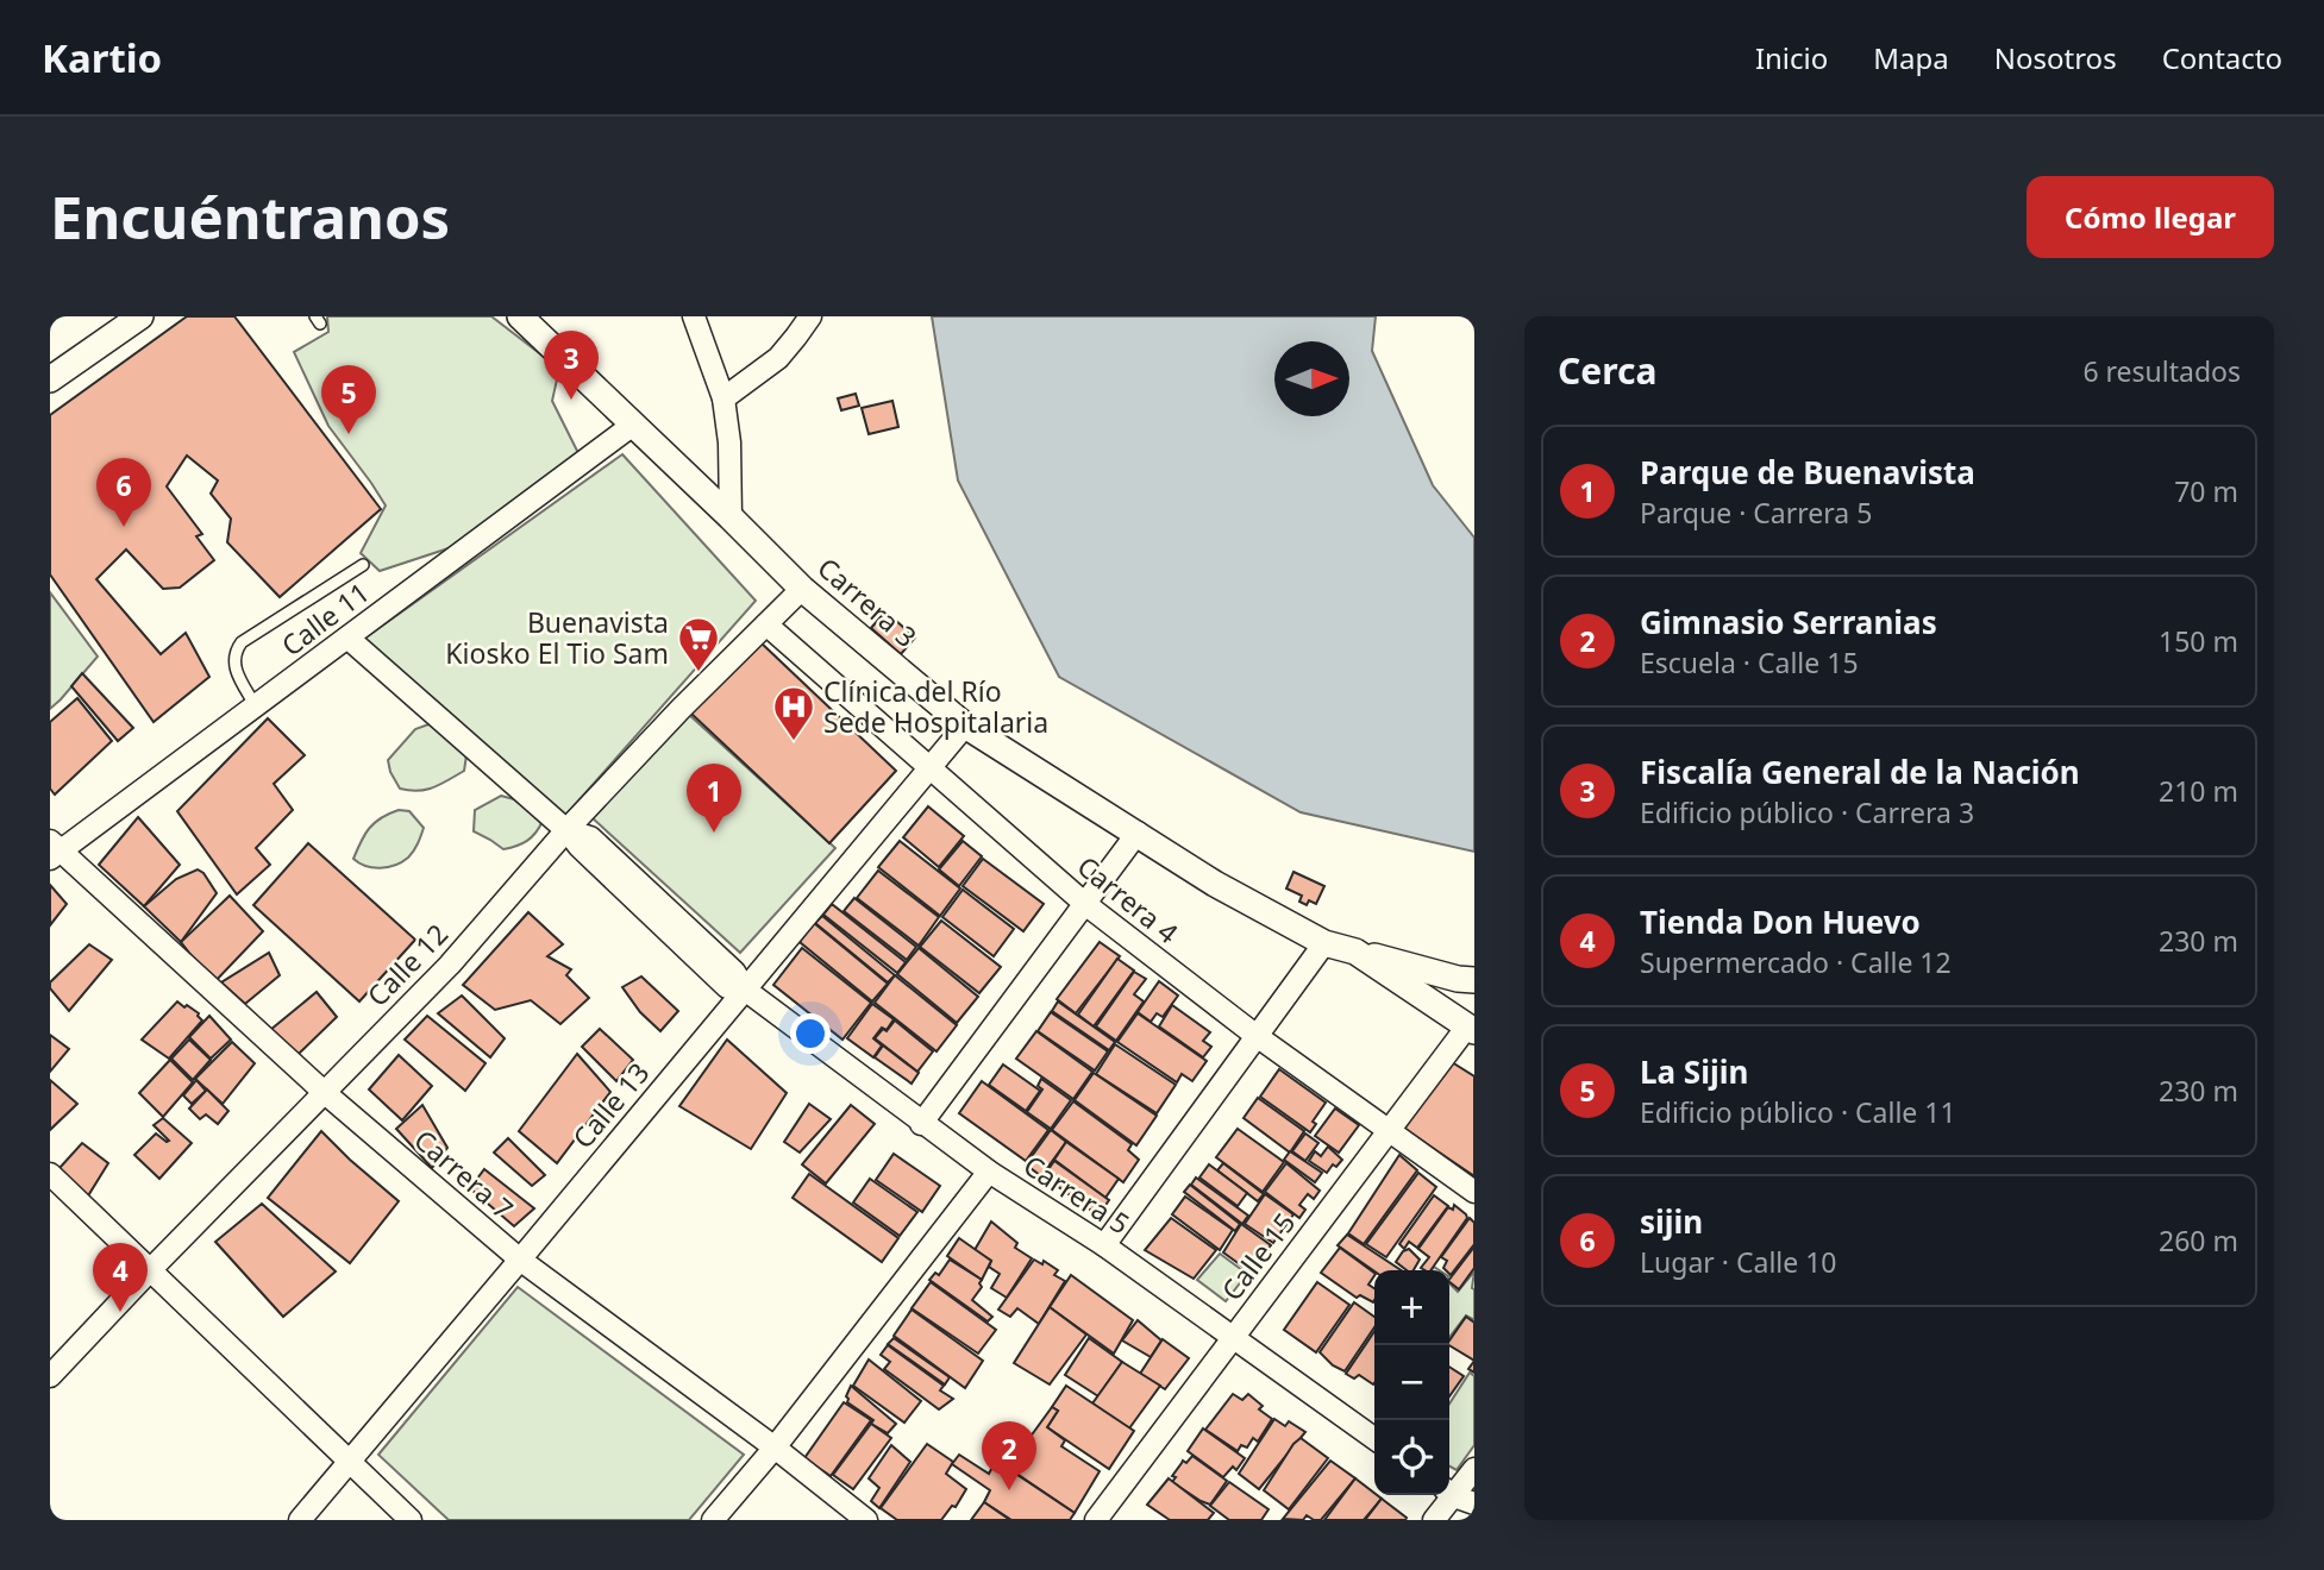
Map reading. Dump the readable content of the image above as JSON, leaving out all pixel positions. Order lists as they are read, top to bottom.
{
  "streets": {
    "street": [
      "Carrera 3",
      "Calle 11",
      "Carrera 4",
      "Calle 12",
      "Calle 13",
      "Carrera 7",
      "Carrera 5",
      "Calle 15"
    ]
  },
  "crossings": [
    ["Carrera 3", "Calle 11"],
    ["Carrera 3", "Calle 12"],
    ["Carrera 3", "Calle 13"],
    ["Carrera 3", "Calle 15"],
    ["Calle 11", "Carrera 7"],
    ["Calle 11", "Carrera 5"],
    ["Carrera 4", "Calle 12"],
    ["Carrera 4", "Calle 13"],
    ["Carrera 4", "Calle 15"],
    ["Calle 12", "Carrera 7"],
    ["Calle 12", "Carrera 5"],
    ["Calle 13", "Carrera 7"],
    ["Calle 13", "Carrera 5"],
    ["Carrera 5", "Calle 15"]
  ],
  "places": {
    "supermarket": ["Buenavista Kiosko El Tio Sam"],
    "hospital": ["Clínica del Río Sede Hospitalaria"]
  },
  "north": "right",
  "page": {
    "header": "Kartio",
    "nav": [
      "Inicio",
      "Mapa",
      "Nosotros",
      "Contacto"
    ],
    "buttons": "Cómo llegar",
    "title": "Encuéntranos",
    "heading": ["Cerca", "6 resultados"],
    "pins": [
      "3",
      "5",
      "6",
      "1",
      "4",
      "2"
    ],
    "list": [
      {
        "mark": "1",
        "name": "Parque de Buenavista",
        "note": "Parque · Carrera 5",
        "value": "70 m"
      },
      {
        "mark": "2",
        "name": "Gimnasio Serranias",
        "note": "Escuela · Calle 15",
        "value": "150 m"
      },
      {
        "mark": "3",
        "name": "Fiscalía General de la Nación",
        "note": "Edificio público · Carrera 3",
        "value": "210 m"
      },
      {
        "mark": "4",
        "name": "Tienda Don Huevo",
        "note": "Supermercado · Calle 12",
        "value": "230 m"
      },
      {
        "mark": "5",
        "name": "La Sijin",
        "note": "Edificio público · Calle 11",
        "value": "230 m"
      },
      {
        "mark": "6",
        "name": "sijin",
        "note": "Lugar · Calle 10",
        "value": "260 m"
      }
    ],
    "map_buttons": ["+", "−"]
  }
}
